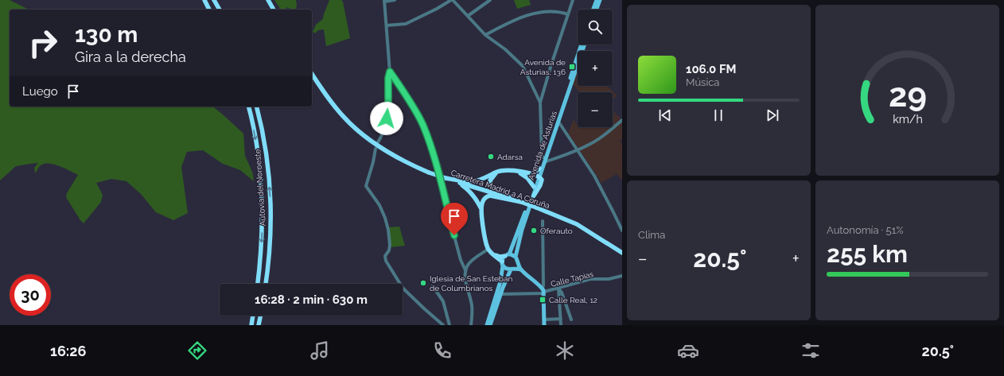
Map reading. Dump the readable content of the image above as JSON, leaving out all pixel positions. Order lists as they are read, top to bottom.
{
  "streets": {
    "highway": ["Autovía del Noroeste", "Carretera Madrid a A Coruña"],
    "main road": ["Avenida de Asturias"],
    "street": ["Calle Tapias"]
  },
  "places": {
    "transit": ["Avenida de Asturias, 136", "Calle Real, 12"],
    "other": ["Adarsa", "Oferauto", "Iglesia de San Esteban de Columbrianos"]
  },
  "page": {
    "map_buttons": ["+", "−"],
    "turn": ["130 m", "Gira a la derecha"],
    "song": ["106.0 FM", "Música"],
    "then": "Luego",
    "tile": [
      "Clima",
      ["Autonomía · 51%", "255 km"]
    ],
    "heat": ["−", "20.5°", "+"],
    "limit": "30",
    "trip": "16:28 · 2 min · 630 m",
    "tabs": ["16:26", "20.5°"],
    "gauge": ["29", "km/h"]
  }
}
